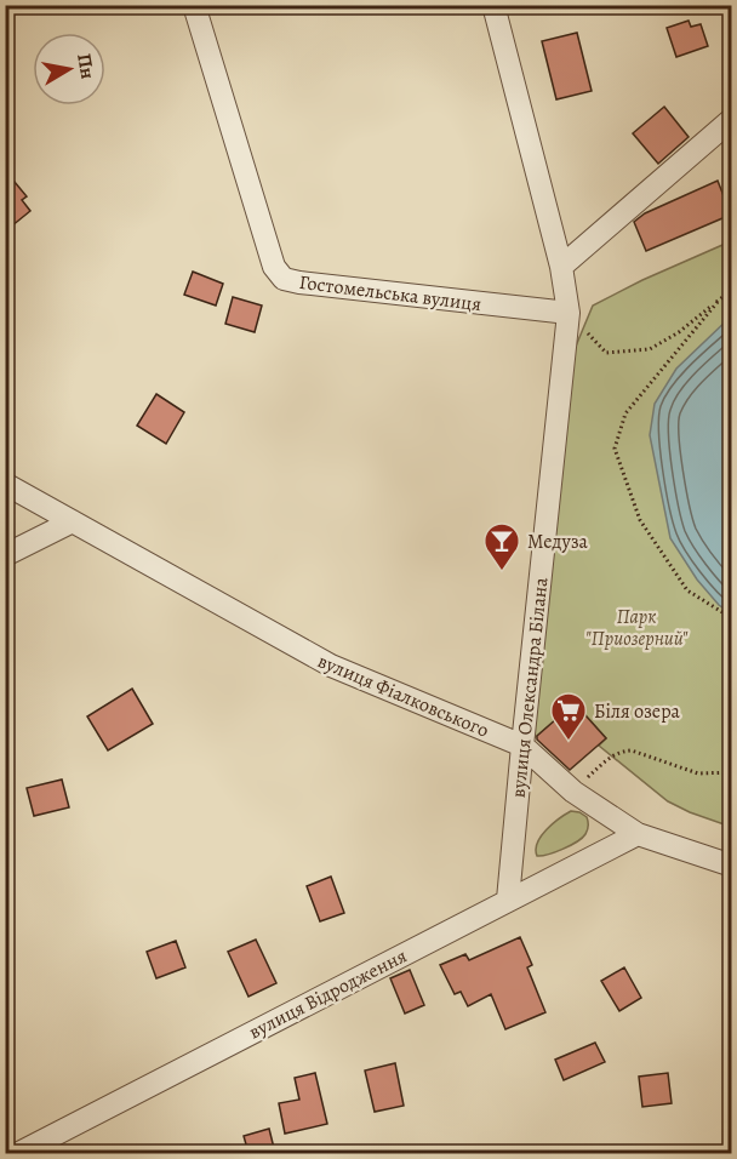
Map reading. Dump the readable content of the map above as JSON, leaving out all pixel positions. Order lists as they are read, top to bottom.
{
  "streets": {
    "street": [
      "Гостомельська вулиця",
      "вулиця Олександра Білана",
      "вулиця Фіалковського",
      "вулиця Відродження"
    ]
  },
  "crossings": [
    ["Гостомельська вулиця", "вулиця Олександра Білана"],
    ["вулиця Олександра Білана", "вулиця Фіалковського"],
    ["вулиця Олександра Білана", "вулиця Відродження"],
    ["вулиця Фіалковського", "вулиця Відродження"]
  ],
  "parks": ["Парк \"Приозерний\""],
  "places": {
    "bar": ["Медуза"],
    "supermarket": ["Біля озера"]
  },
  "north": "right"
}
